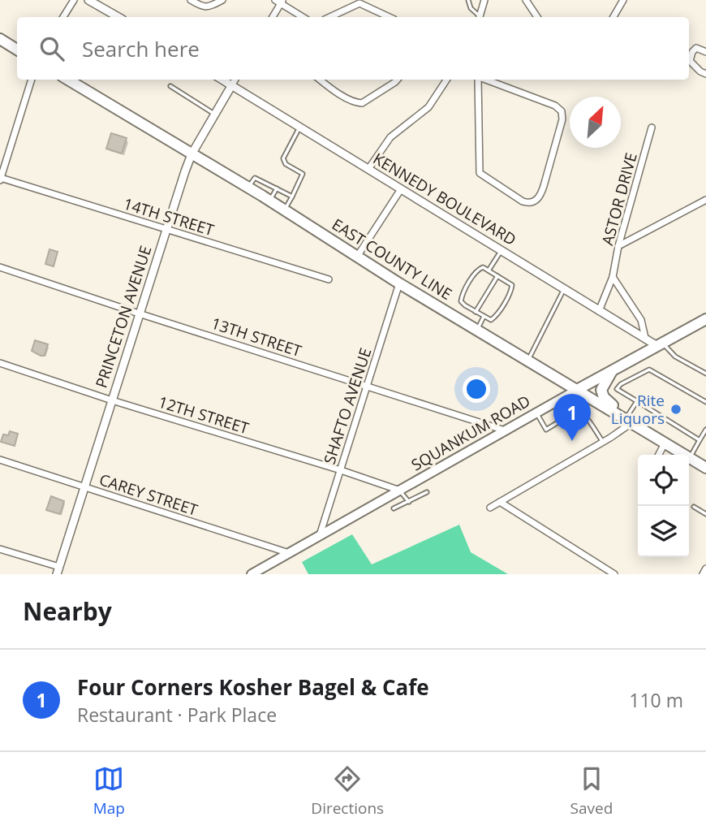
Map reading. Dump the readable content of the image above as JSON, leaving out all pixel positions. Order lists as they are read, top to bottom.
{
  "streets": {
    "main road": ["EAST COUNTY LINE", "SQUANKUM ROAD"],
    "street": [
      "KENNEDY BOULEVARD",
      "ASTOR DRIVE",
      "14TH STREET",
      "PRINCETON AVENUE",
      "13TH STREET",
      "SHAFTO AVENUE",
      "12TH STREET",
      "CAREY STREET"
    ]
  },
  "crossings": [
    ["KENNEDY BOULEVARD", "ASTOR DRIVE"],
    ["KENNEDY BOULEVARD", "PRINCETON AVENUE"],
    ["KENNEDY BOULEVARD", "SQUANKUM ROAD"],
    ["14TH STREET", "PRINCETON AVENUE"],
    ["EAST COUNTY LINE", "PRINCETON AVENUE"],
    ["EAST COUNTY LINE", "SHAFTO AVENUE"],
    ["EAST COUNTY LINE", "SQUANKUM ROAD"],
    ["PRINCETON AVENUE", "13TH STREET"],
    ["PRINCETON AVENUE", "12TH STREET"],
    ["PRINCETON AVENUE", "CAREY STREET"],
    ["13TH STREET", "SHAFTO AVENUE"],
    ["13TH STREET", "SQUANKUM ROAD"],
    ["SHAFTO AVENUE", "12TH STREET"],
    ["SHAFTO AVENUE", "SQUANKUM ROAD"],
    ["12TH STREET", "SQUANKUM ROAD"],
    ["SQUANKUM ROAD", "CAREY STREET"]
  ],
  "places": ["Rite Liquors"],
  "north": "top right",
  "page": {
    "search": "Search here",
    "pins": "1",
    "heading": "Nearby",
    "list": [
      {
        "mark": "1",
        "name": "Four Corners Kosher Bagel & Cafe",
        "note": "Restaurant · Park Place",
        "value": "110 m"
      }
    ],
    "nav": ["Map", "Directions", "Saved"]
  }
}
